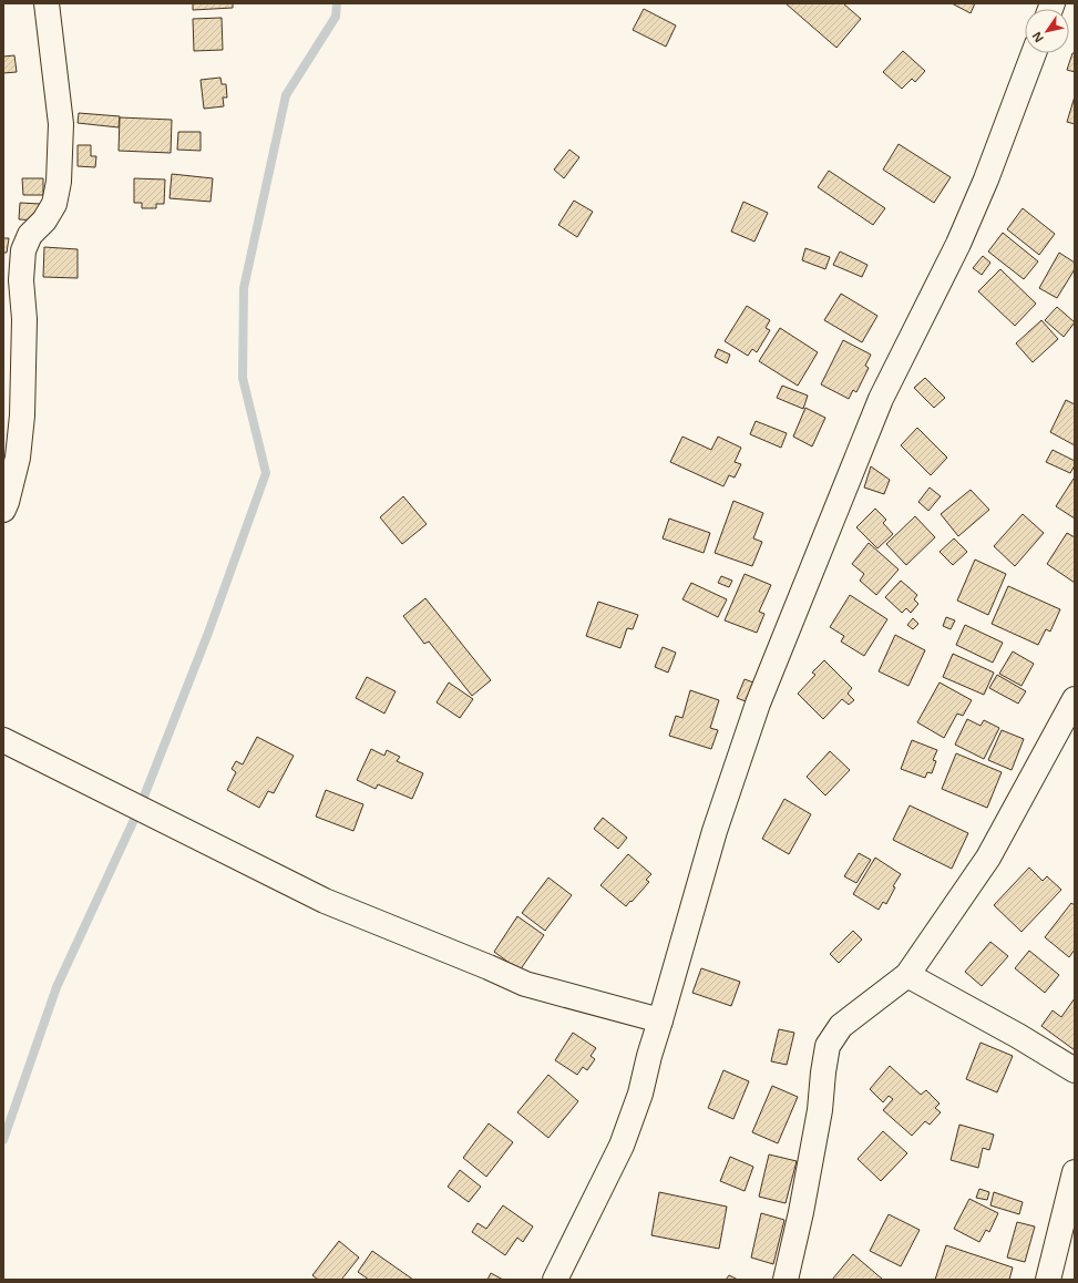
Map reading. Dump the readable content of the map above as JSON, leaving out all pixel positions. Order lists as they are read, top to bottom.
{
  "north": "bottom left"
}
